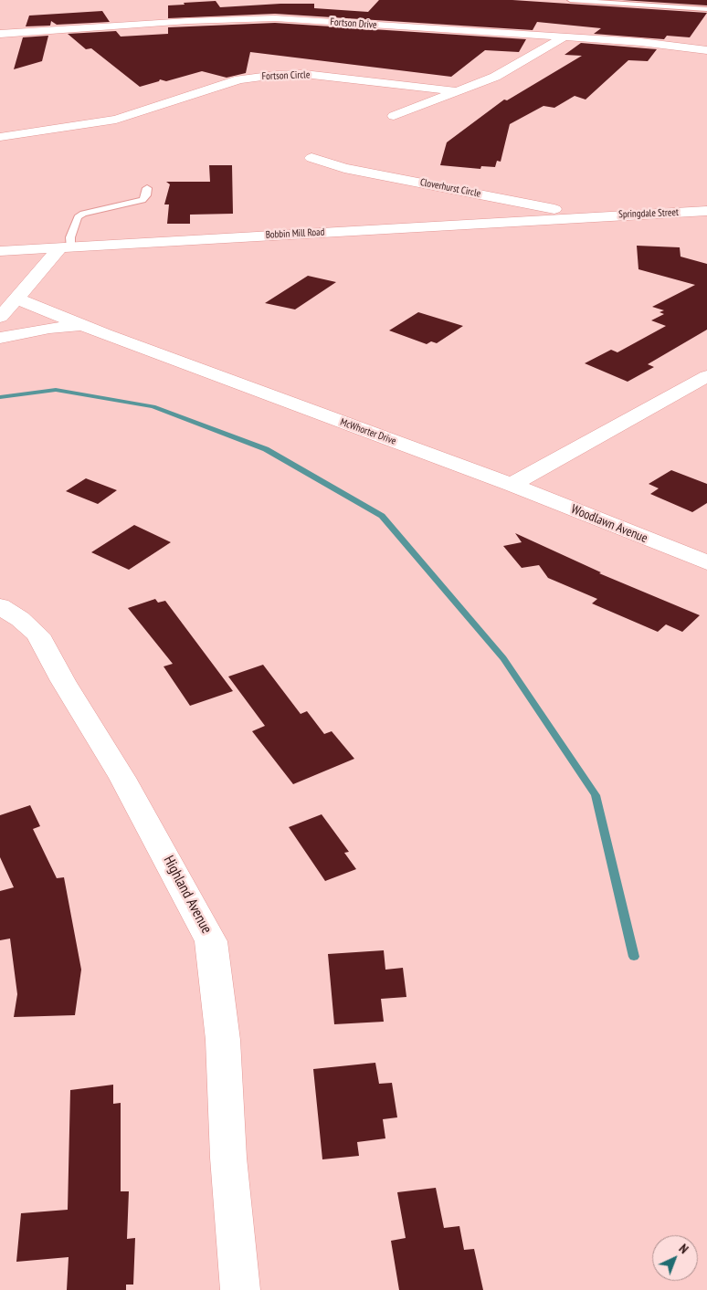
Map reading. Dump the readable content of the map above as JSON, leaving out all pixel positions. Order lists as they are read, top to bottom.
{
  "streets": {
    "street": [
      "Fortson Drive",
      "Fortson Circle",
      "Cloverhurst Circle",
      "Springdale Street",
      "Bobbin Mill Road",
      "McWhorter Drive",
      "Woodlawn Avenue",
      "Highland Avenue"
    ]
  },
  "crossings": [
    ["Fortson Drive", "Fortson Circle"],
    ["Cloverhurst Circle", "Springdale Street"],
    ["Cloverhurst Circle", "Bobbin Mill Road"],
    ["Springdale Street", "Bobbin Mill Road"],
    ["McWhorter Drive", "Woodlawn Avenue"]
  ],
  "north": "top right"
}
